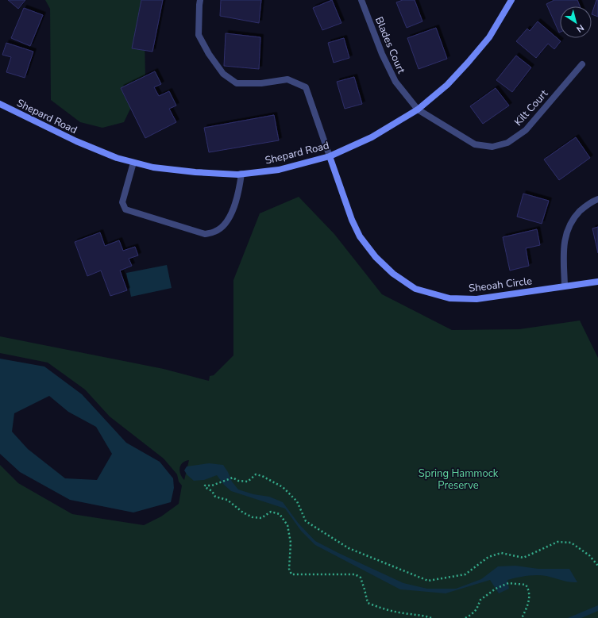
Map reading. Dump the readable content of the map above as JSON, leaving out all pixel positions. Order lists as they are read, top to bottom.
{
  "streets": {
    "street": [
      "Blades Court",
      "Kilt Court",
      "Shepard Road",
      "Sheoah Circle"
    ]
  },
  "crossings": [
    ["Blades Court", "Kilt Court"],
    ["Blades Court", "Shepard Road"],
    ["Kilt Court", "Shepard Road"],
    ["Shepard Road", "Sheoah Circle"]
  ],
  "parks": ["Spring Hammock Preserve"],
  "north": "bottom right"
}
